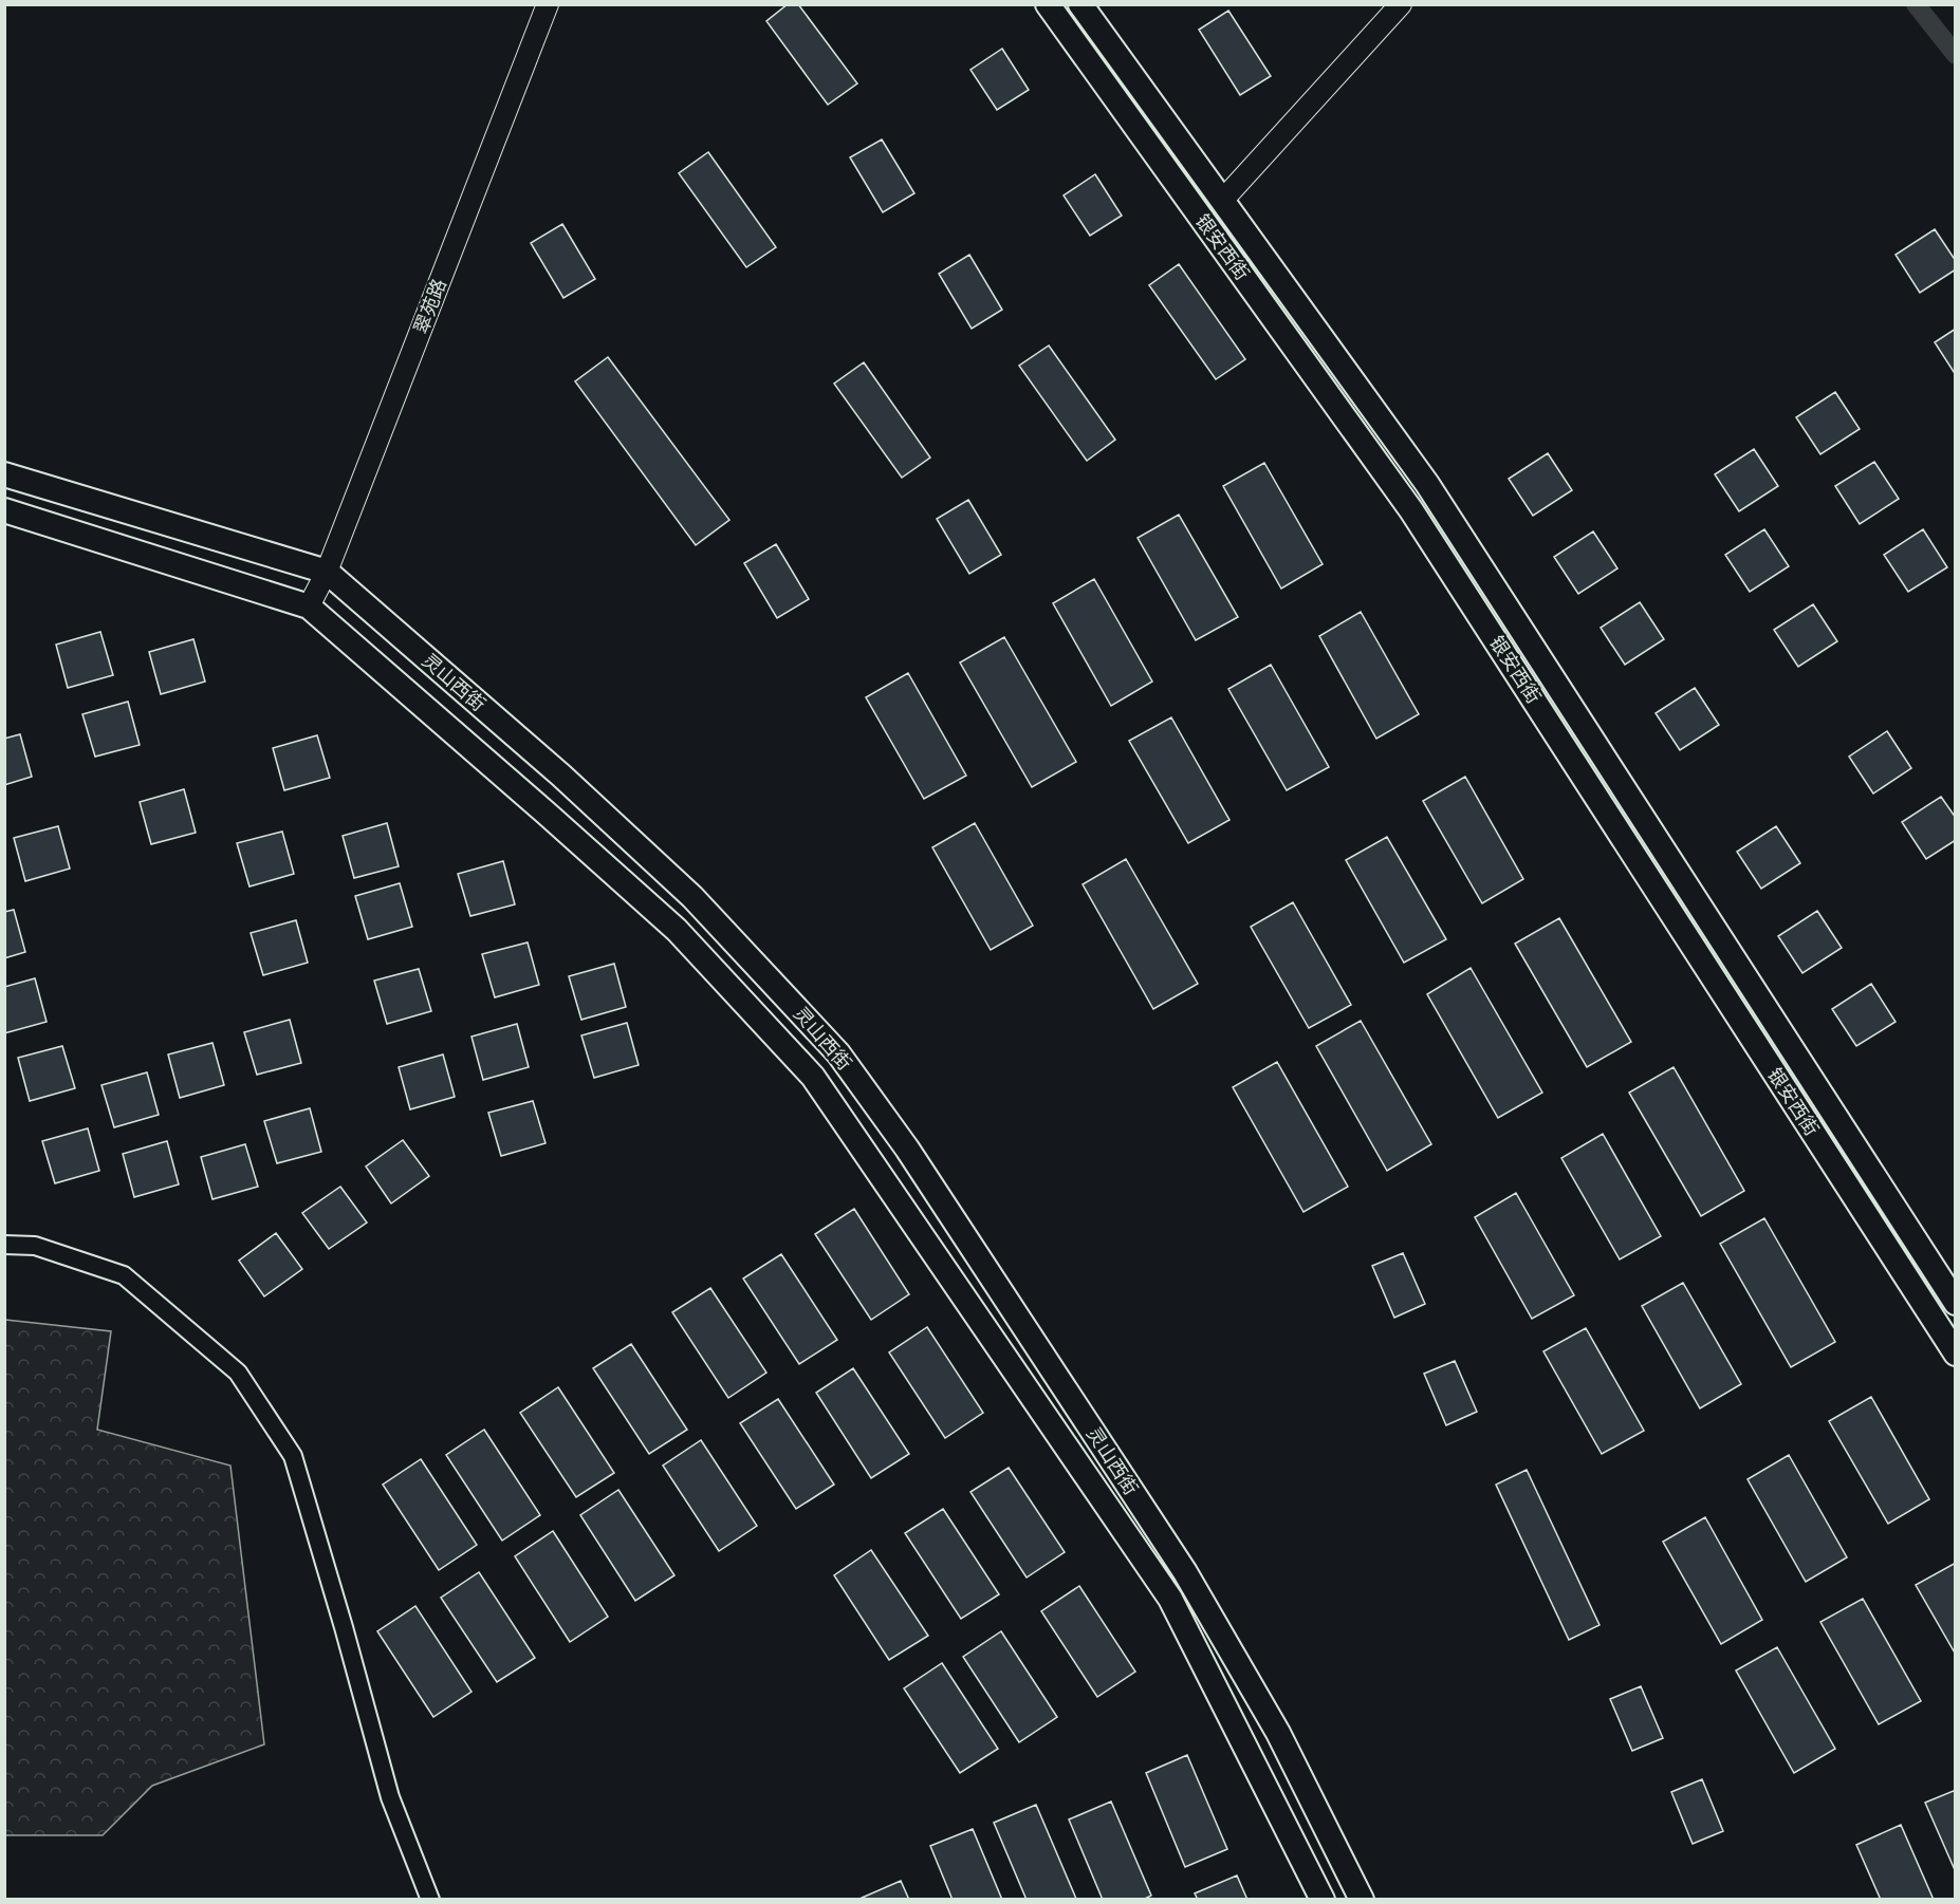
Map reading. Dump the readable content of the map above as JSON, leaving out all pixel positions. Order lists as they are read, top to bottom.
{
  "streets": {
    "main road": ["银安西街", "灵山西街"],
    "street": ["翠苑路"]
  },
  "crossings": [
    ["翠苑路", "灵山西街"]
  ]
}
